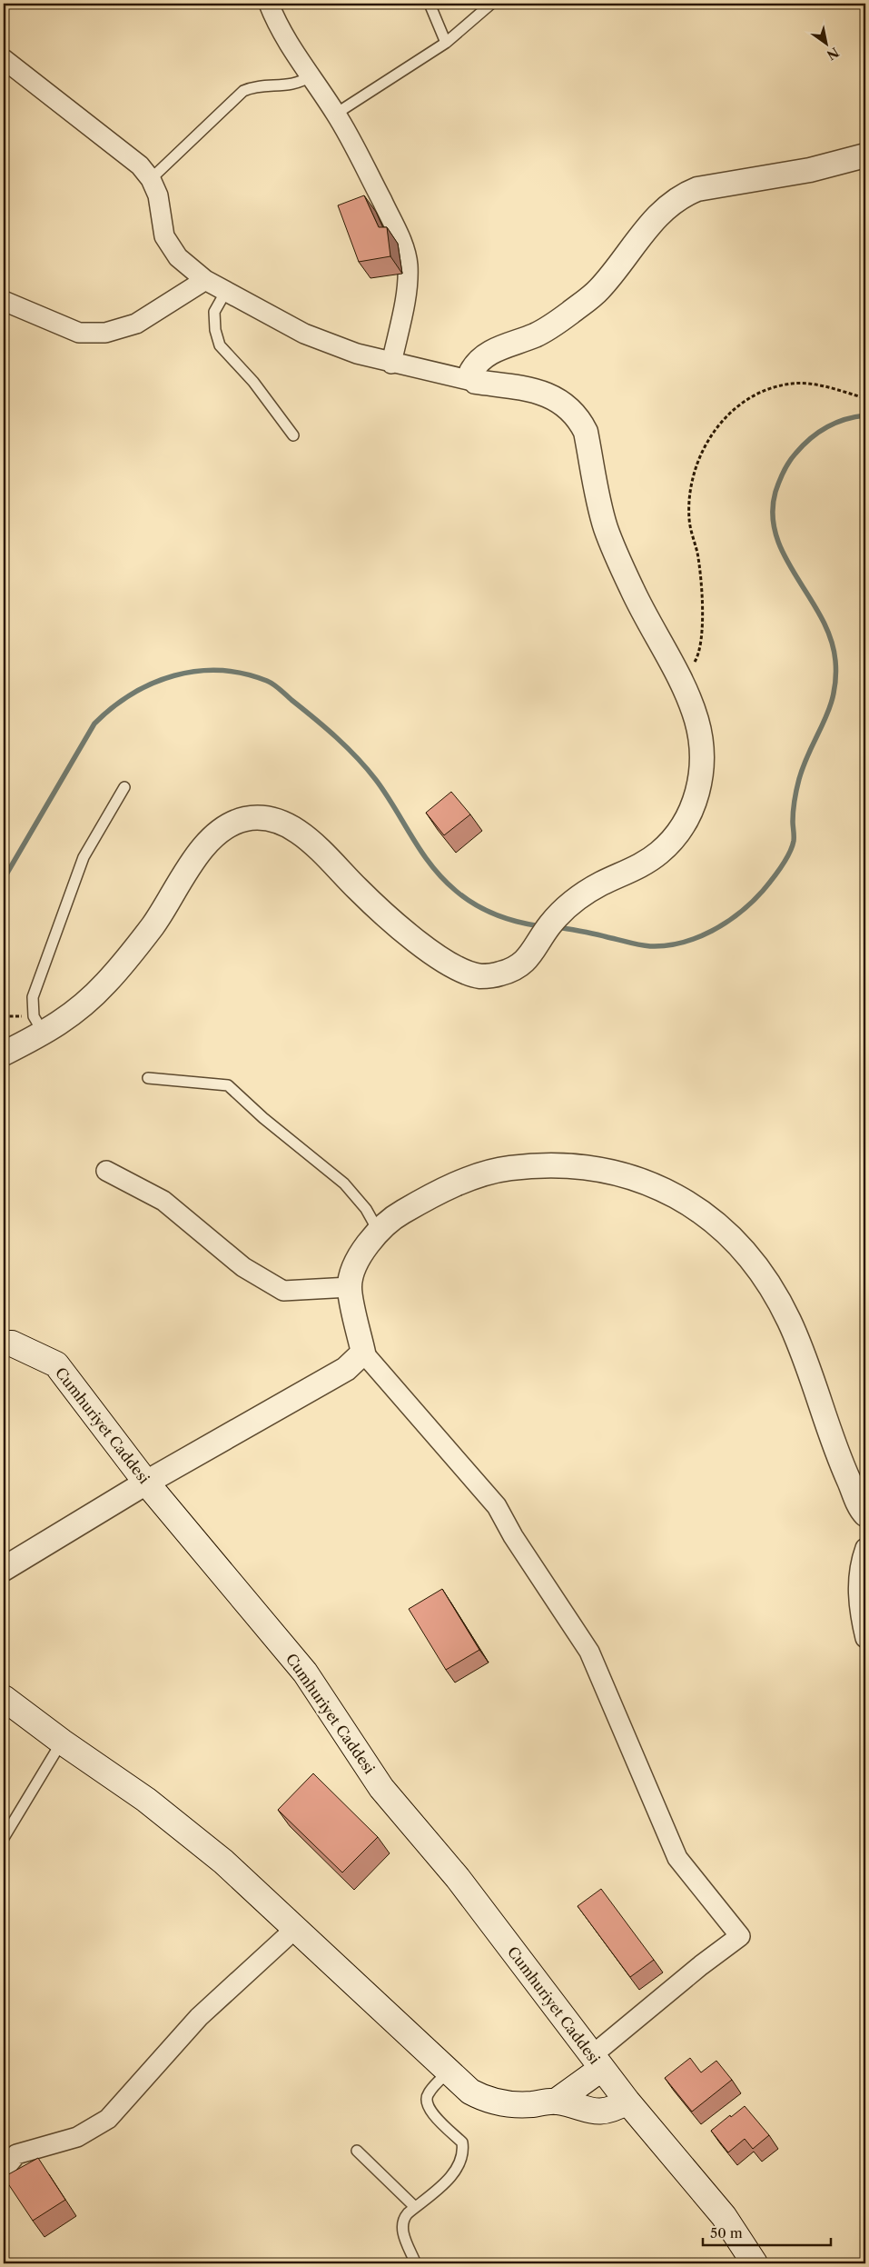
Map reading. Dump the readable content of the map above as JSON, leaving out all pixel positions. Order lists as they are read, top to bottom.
{
  "streets": {
    "main road": ["Cumhuriyet Caddesi"]
  },
  "scale_bar": "50 m",
  "north": "bottom right"
}
